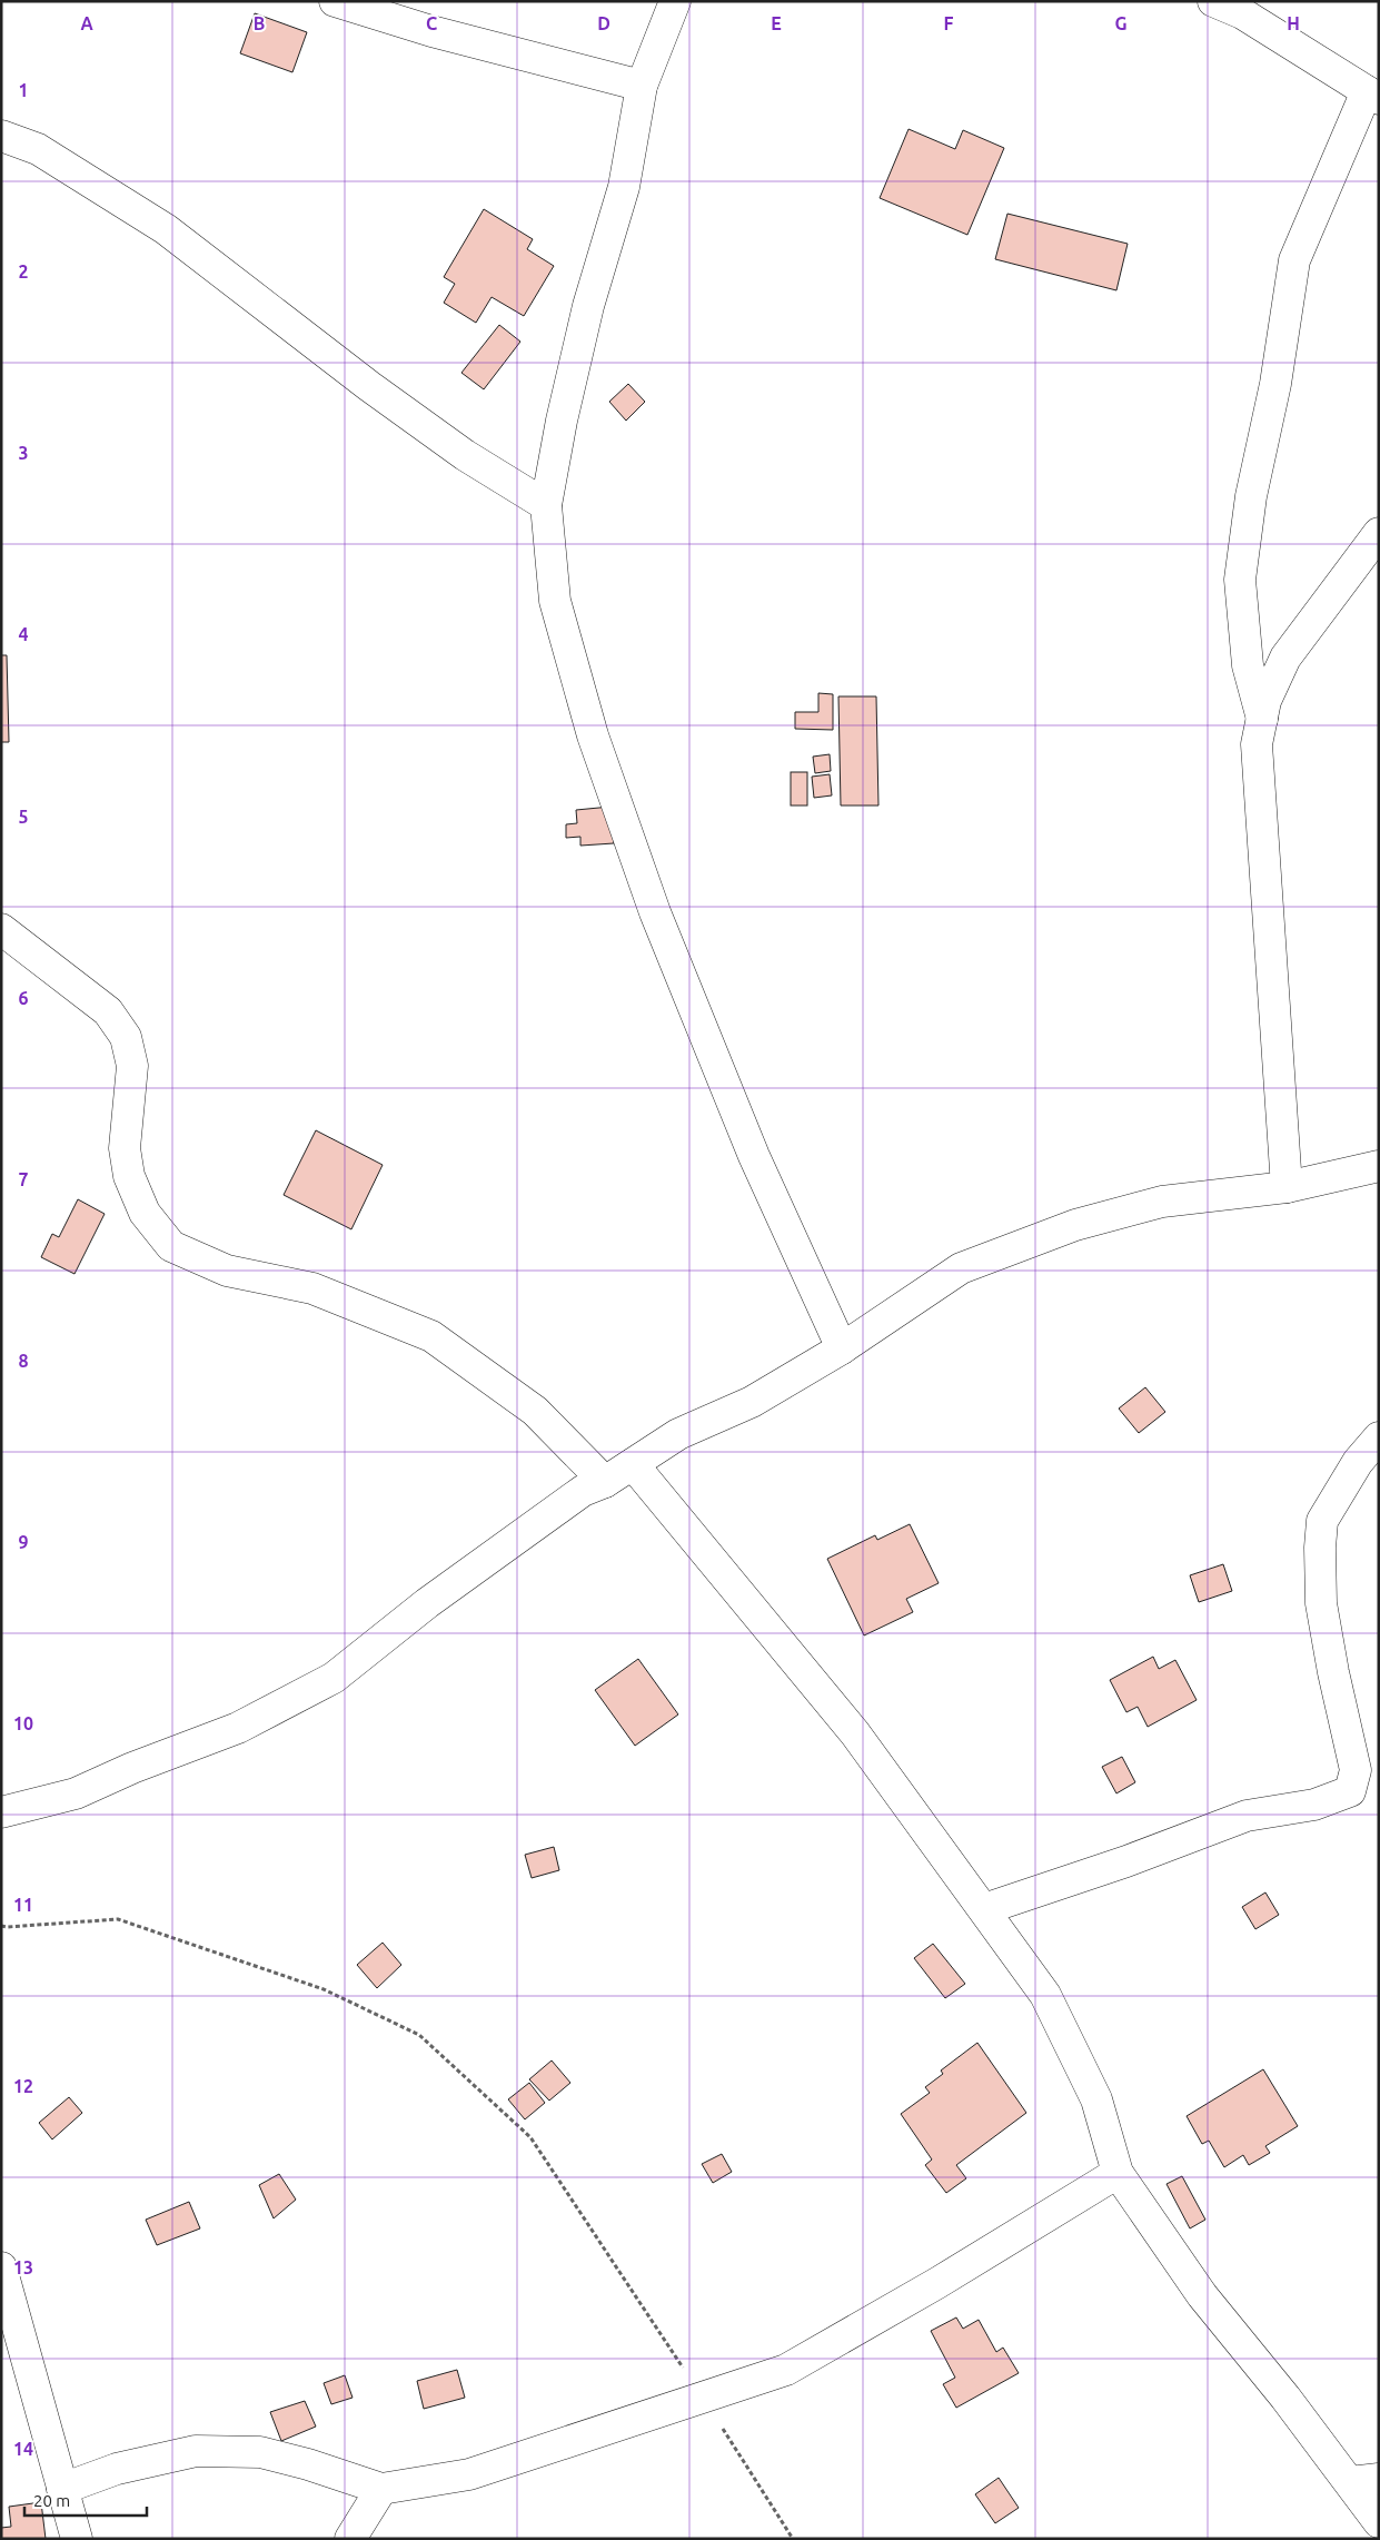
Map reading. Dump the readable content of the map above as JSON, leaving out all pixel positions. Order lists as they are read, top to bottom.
{
  "scale_bar": "20 m",
  "grid": {
    "columns": [
      "A",
      "B",
      "C",
      "D",
      "E",
      "F",
      "G",
      "H"
    ],
    "rows": [
      "1",
      "2",
      "3",
      "4",
      "5",
      "6",
      "7",
      "8",
      "9",
      "10",
      "11",
      "12",
      "13",
      "14"
    ]
  }
}
